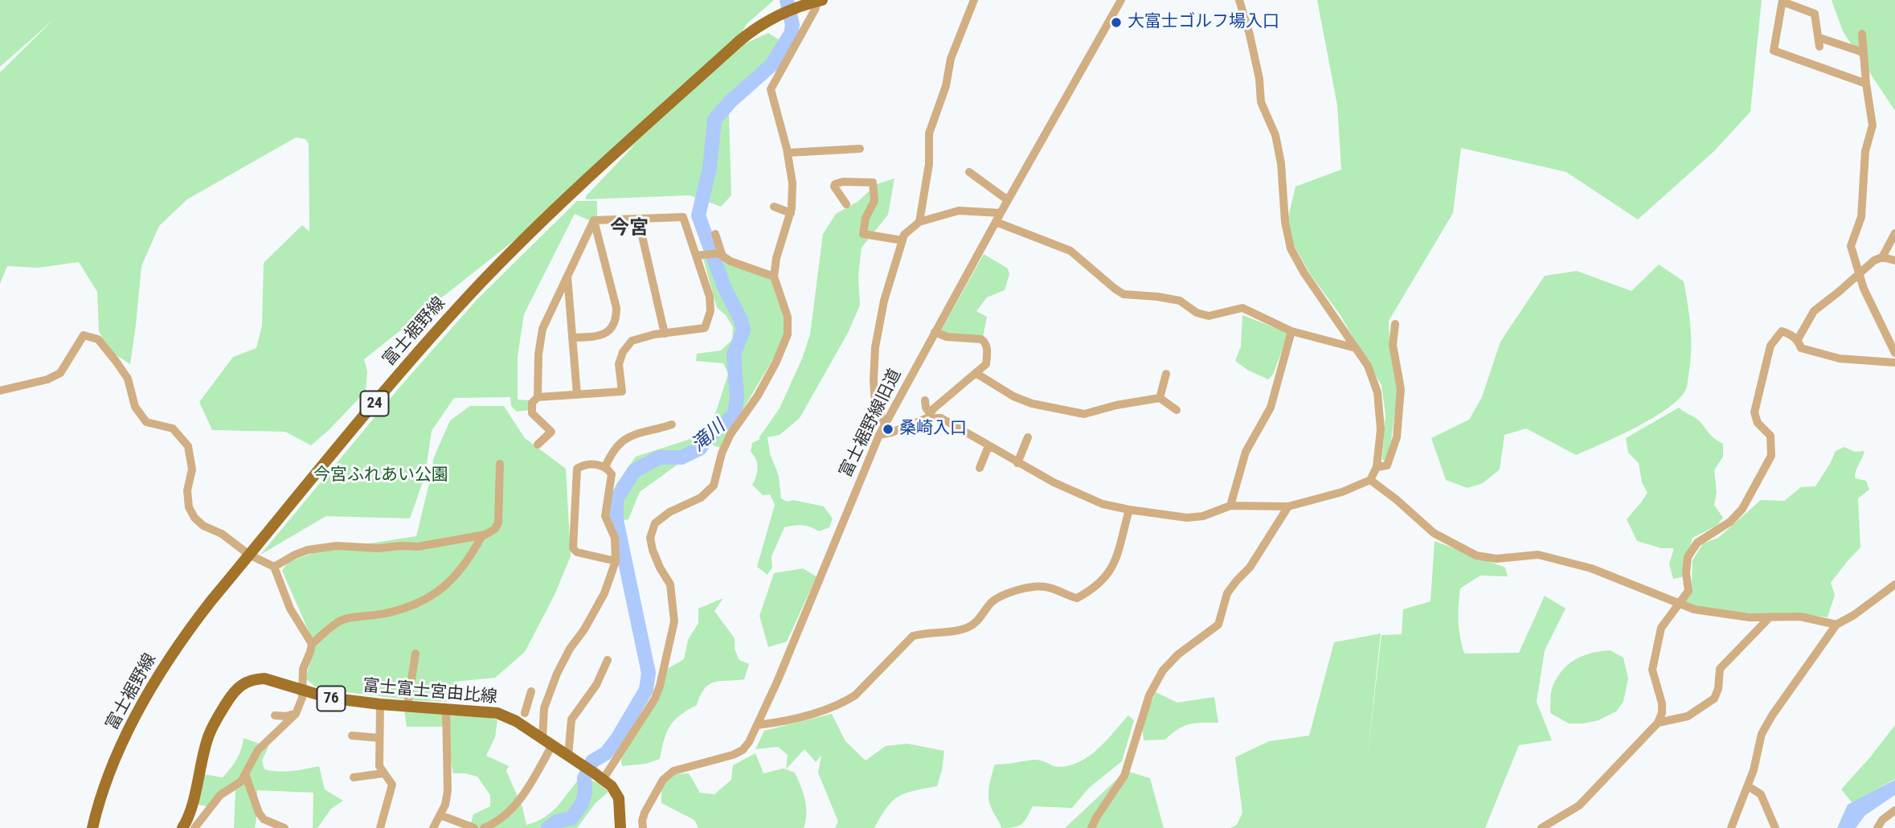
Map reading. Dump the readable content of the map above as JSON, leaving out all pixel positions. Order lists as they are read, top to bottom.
{
  "streets": {
    "main road": [
      "富士裾野線",
      "24",
      "富士富士宮由比線",
      "76"
    ],
    "street": ["富士裾野線旧道"]
  },
  "districts": ["今宮"],
  "water": ["滝川"],
  "parks": ["今宮ふれあい公園"],
  "places": ["大富士ゴルフ場入口", "桑崎入口"]
}
